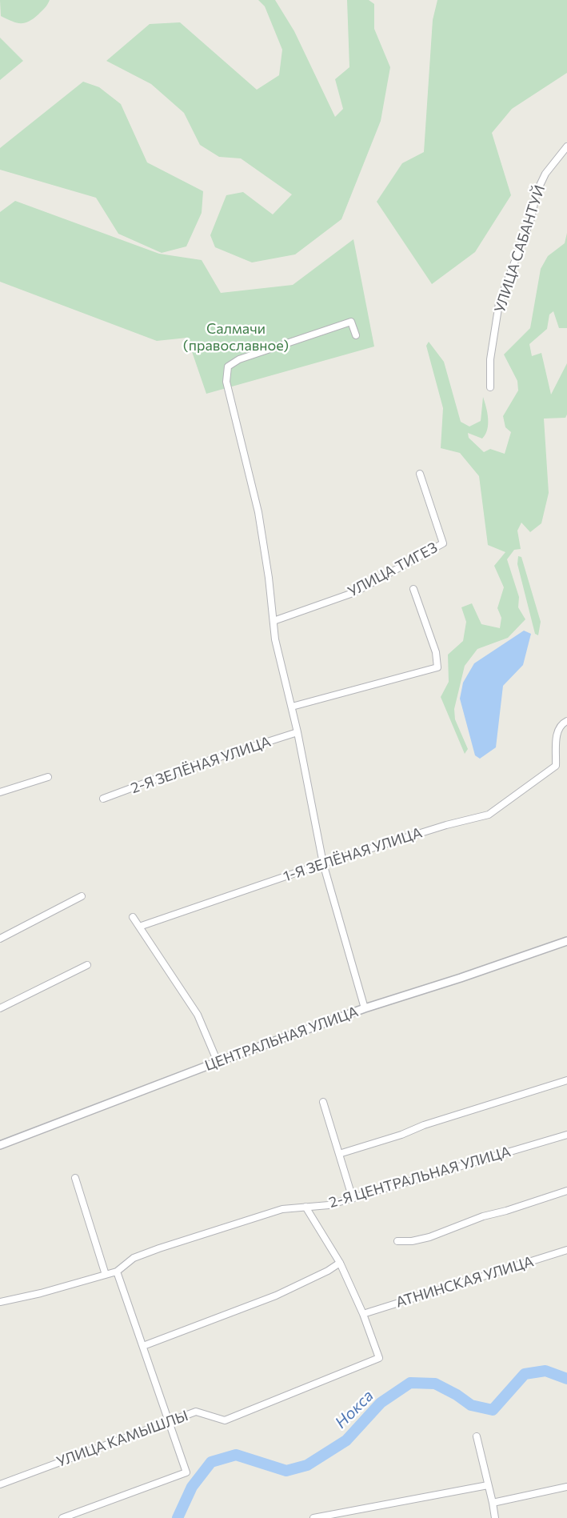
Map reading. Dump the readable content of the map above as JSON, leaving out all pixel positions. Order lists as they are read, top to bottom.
{
  "streets": {
    "street": [
      "УЛИЦА САБАНТУЙ",
      "УЛИЦА ТИГЕЗ",
      "2-Я ЗЕЛЁНАЯ УЛИЦА",
      "1-Я ЗЕЛЁНАЯ УЛИЦА",
      "ЦЕНТРАЛЬНАЯ УЛИЦА",
      "2-Я ЦЕНТРАЛЬНАЯ УЛИЦА",
      "АТНИНСКАЯ УЛИЦА",
      "УЛИЦА КАМЫШЛЫ"
    ]
  },
  "crossings": [
    ["АТНИНСКАЯ УЛИЦА", "УЛИЦА КАМЫШЛЫ"]
  ],
  "water": ["Нокса"],
  "parks": ["Салмачи (православное)"]
}
